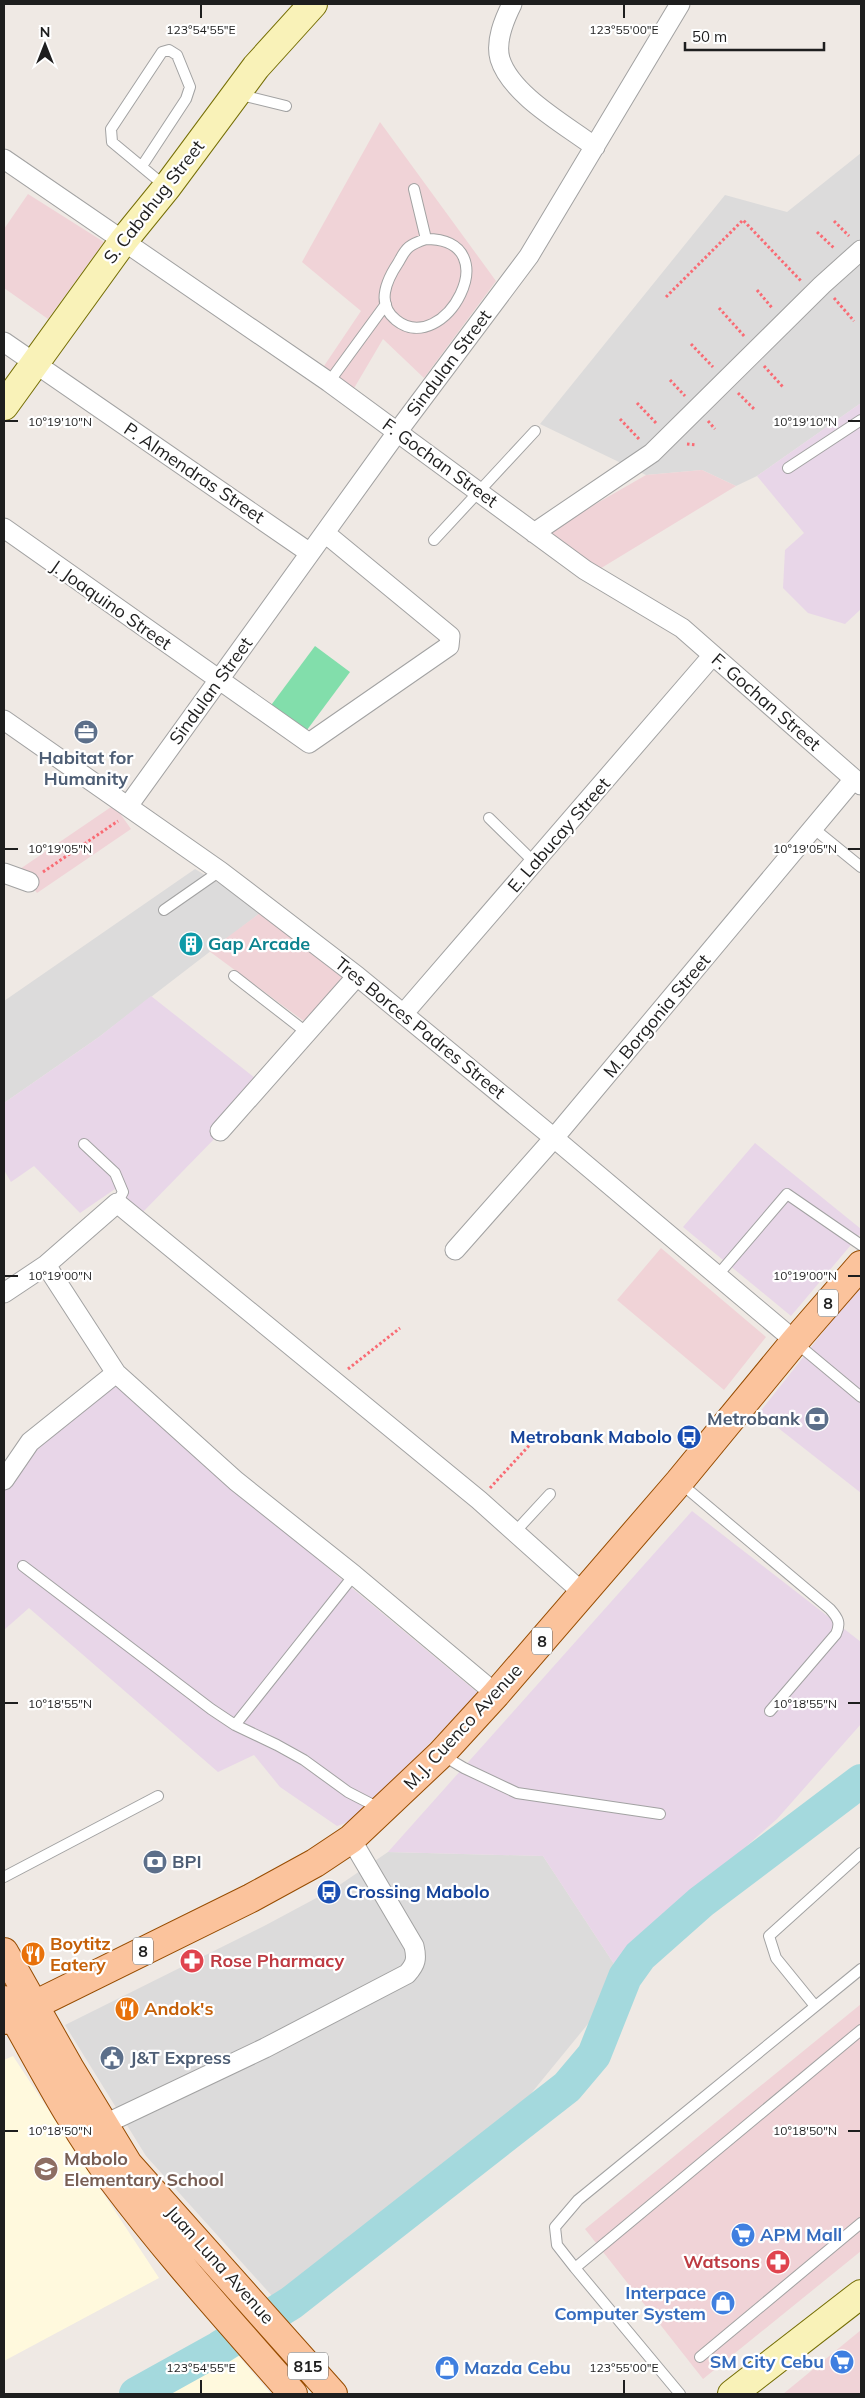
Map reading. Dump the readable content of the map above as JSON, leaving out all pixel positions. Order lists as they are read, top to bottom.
{
  "streets": {
    "main road": [
      "8",
      "M.J. Cuenco Avenue",
      "Juan Luna Avenue",
      "815"
    ],
    "street": [
      "S. Cabahug Street",
      "Sindulan Street",
      "F. Gochan Street",
      "P. Almendras Street",
      "J. Joaquino Street",
      "E. Labucay Street",
      "M. Borgonia Street",
      "Tres Borces Padres Street"
    ]
  },
  "crossings": [
    ["S. Cabahug Street", "F. Gochan Street"],
    ["S. Cabahug Street", "P. Almendras Street"],
    ["Sindulan Street", "F. Gochan Street"],
    ["Sindulan Street", "P. Almendras Street"],
    ["Sindulan Street", "J. Joaquino Street"],
    ["Sindulan Street", "Tres Borces Padres Street"],
    ["F. Gochan Street", "E. Labucay Street"],
    ["F. Gochan Street", "M. Borgonia Street"],
    ["E. Labucay Street", "Tres Borces Padres Street"],
    ["M. Borgonia Street", "Tres Borces Padres Street"],
    ["Tres Borces Padres Street", "M.J. Cuenco Avenue"],
    ["M.J. Cuenco Avenue", "Juan Luna Avenue"],
    ["M.J. Cuenco Avenue", "815"],
    ["Juan Luna Avenue", "815"]
  ],
  "places": {
    "office": ["Habitat for Humanity"],
    "building": ["Gap Arcade"],
    "bank": ["Metrobank", "BPI"],
    "bus stop": ["Metrobank Mabolo", "Crossing Mabolo"],
    "restaurant": ["Boytitz Eatery", "Andok's"],
    "pharmacy": ["Rose Pharmacy", "Watsons"],
    "public building": ["J&T Express"],
    "school or university": ["Mabolo Elementary School"],
    "supermarket": ["APM Mall", "SM City Cebu"],
    "shop": ["Interpace Computer System", "Mazda Cebu"]
  },
  "scale_bar": "50 m",
  "north": "top",
  "coordinates": [
    "123°54'55\"E",
    "123°55'00\"E",
    "10°19'10\"N",
    "10°19'05\"N",
    "10°19'00\"N",
    "10°18'55\"N",
    "10°18'50\"N"
  ]
}
